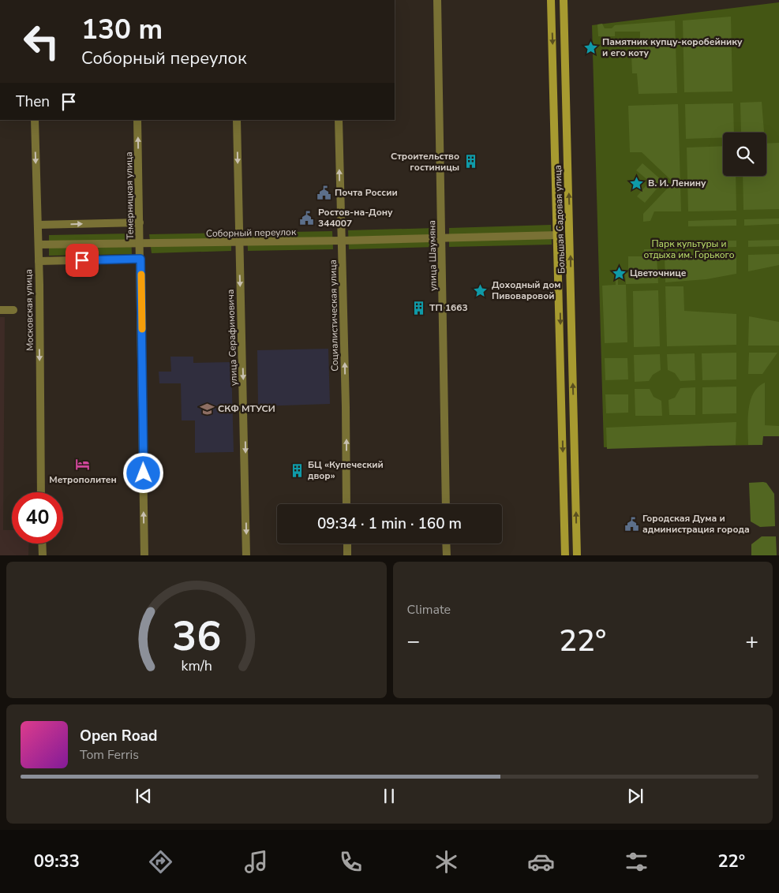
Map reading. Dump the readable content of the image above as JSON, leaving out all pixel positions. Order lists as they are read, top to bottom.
{
  "streets": {
    "main road": ["Большая Садовая улица"],
    "street": [
      "Темерницкая улица",
      "Соборный переулок",
      "улица Шаумяна",
      "Московская улица",
      "Социалистическая улица",
      "улица Серафимовича"
    ]
  },
  "crossings": [
    ["Темерницкая улица", "Соборный переулок"],
    ["Большая Садовая улица", "Соборный переулок"],
    ["Соборный переулок", "улица Шаумяна"],
    ["Соборный переулок", "Московская улица"],
    ["Соборный переулок", "Социалистическая улица"],
    ["Соборный переулок", "улица Серафимовича"]
  ],
  "one_way": [
    "Темерницкая улица",
    "Московская улица",
    "Социалистическая улица",
    "улица Серафимовича"
  ],
  "parks": ["Парк культуры и отдыха им. Горького"],
  "places": {
    "place": [
      "Памятник купцу-коробейнику и его коту",
      "В. И. Ленину",
      "Цветочнице",
      "Доходный дом Пивоваровой"
    ],
    "building": ["Строительство гостиницы", "ТП 1663", "БЦ «Купеческий двор»"],
    "public building": ["Почта России", "Ростов-на-Дону 344007", "Городская Дума и администрация города"],
    "school or university": ["СКФ МТУСИ"],
    "hotel": ["Метрополитен"]
  },
  "page": {
    "turn": ["130 m", "Соборный переулок"],
    "then": "Then",
    "limit": "40",
    "trip": "09:34 · 1 min · 160 m",
    "tile": "Climate",
    "heat": ["−", "22°", "+"],
    "song": ["Open Road", "Tom Ferris"],
    "tabs": ["09:33", "22°"],
    "gauge": ["36", "km/h"]
  }
}
